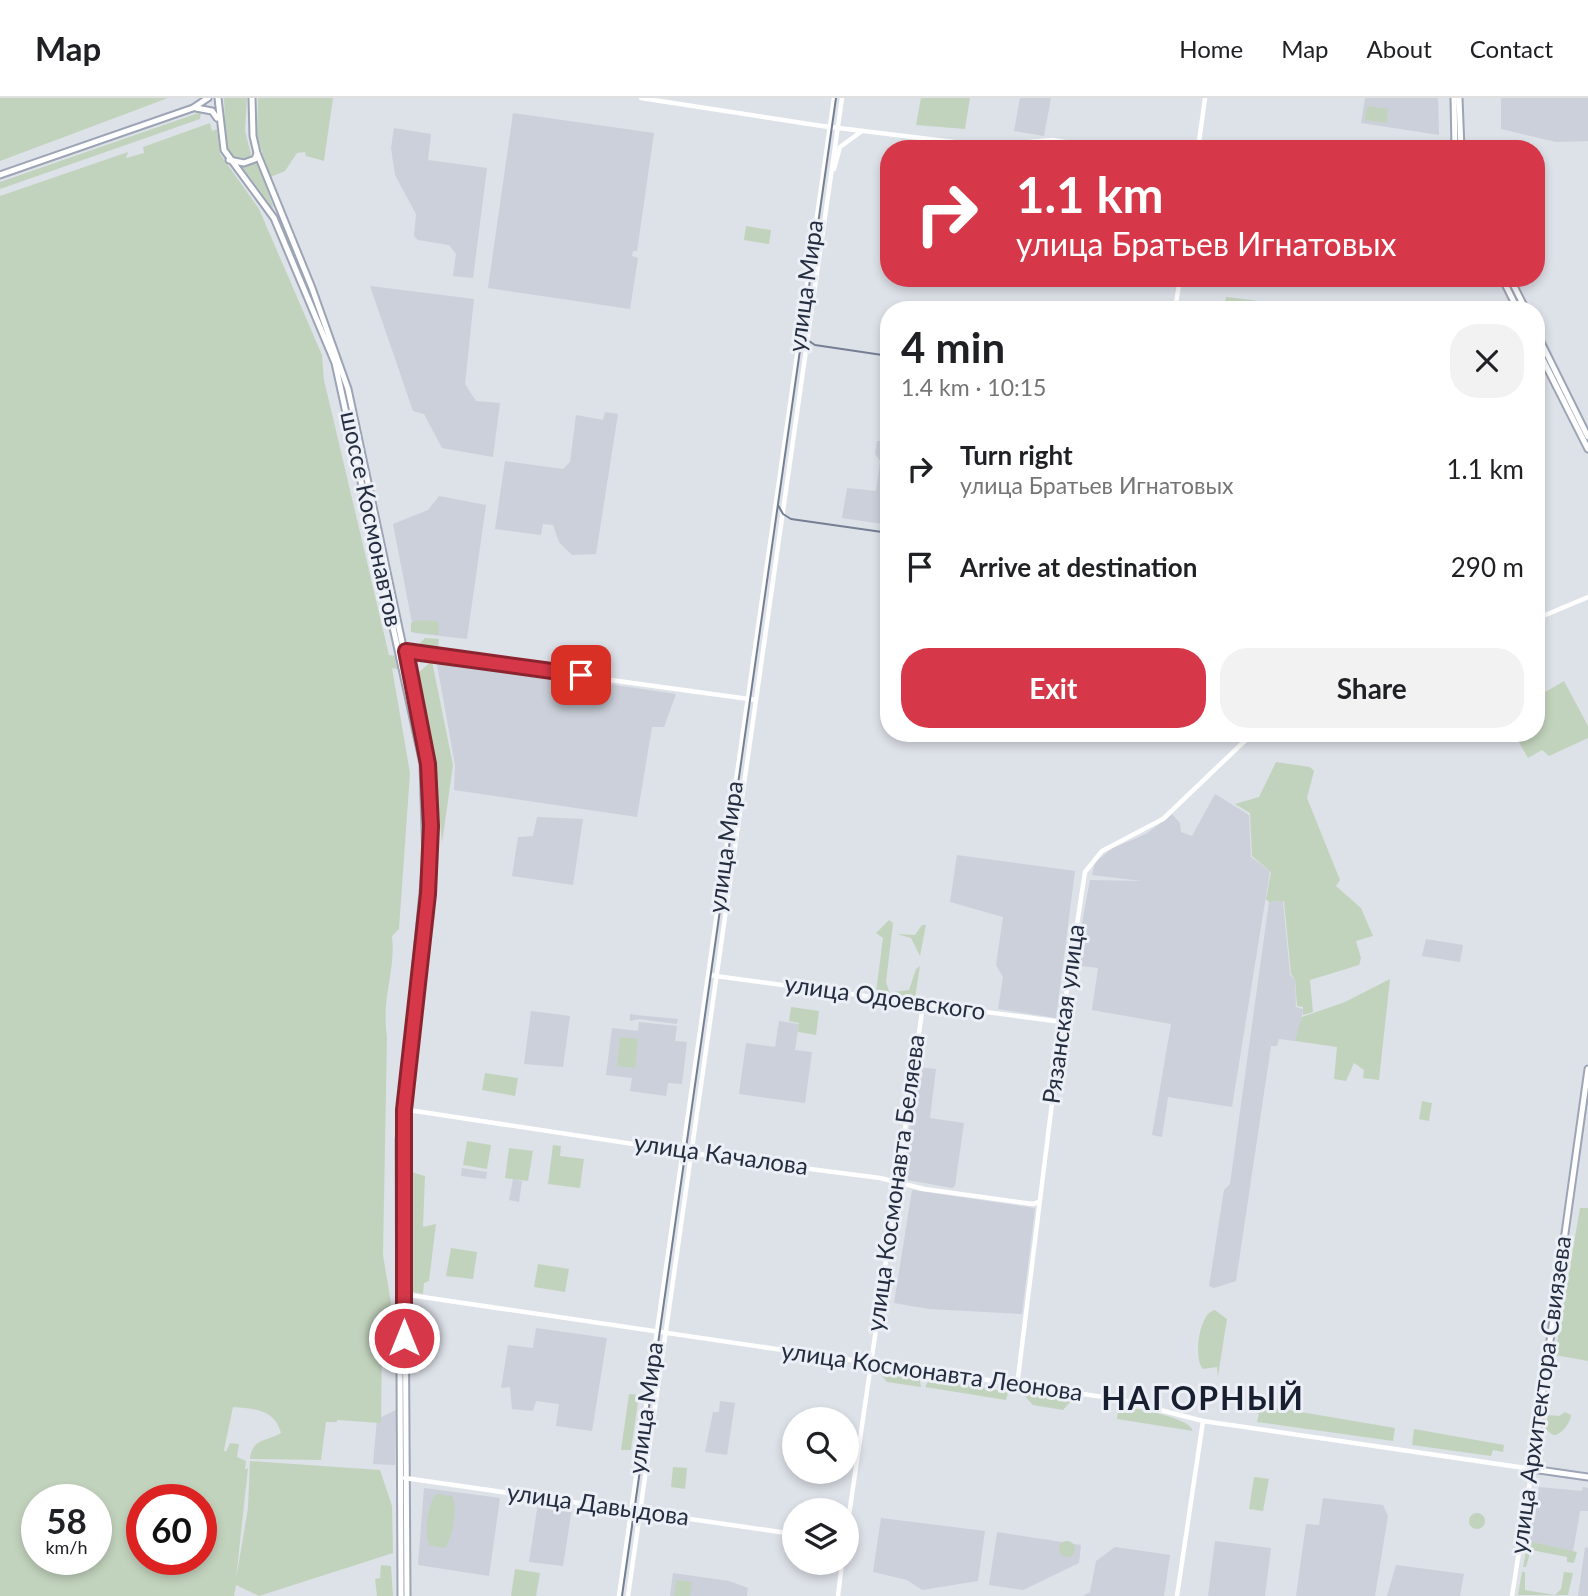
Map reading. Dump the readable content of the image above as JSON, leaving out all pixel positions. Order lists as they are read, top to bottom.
{
  "streets": {
    "main road": [
      "улица Мира",
      "шоссе Космонавтов",
      "улица Одоевского",
      "Рязанская улица",
      "улица Качалова",
      "улица Космонавта Беляева",
      "улица Космонавта Леонова",
      "улица Архитектора Свиязева",
      "улица Давыдова"
    ]
  },
  "crossings": [
    ["улица Мира", "улица Одоевского"],
    ["улица Мира", "улица Качалова"],
    ["улица Мира", "улица Космонавта Леонова"],
    ["улица Мира", "улица Давыдова"],
    ["шоссе Космонавтов", "улица Качалова"],
    ["шоссе Космонавтов", "улица Космонавта Леонова"],
    ["шоссе Космонавтов", "улица Давыдова"],
    ["улица Одоевского", "Рязанская улица"],
    ["улица Одоевского", "улица Космонавта Беляева"],
    ["Рязанская улица", "улица Качалова"],
    ["Рязанская улица", "улица Космонавта Леонова"],
    ["улица Качалова", "улица Космонавта Беляева"],
    ["улица Космонавта Беляева", "улица Космонавта Леонова"],
    ["улица Космонавта Леонова", "улица Архитектора Свиязева"]
  ],
  "districts": ["НАГОРНЫЙ"],
  "page": {
    "header": "Map",
    "nav": [
      "Home",
      "Map",
      "About",
      "Contact"
    ],
    "turn": ["1.1 km", "улица Братьев Игнатовых"],
    "heading": ["4 min", "1.4 km · 10:15"],
    "list": [
      {
        "name": "Turn right",
        "note": "улица Братьев Игнатовых",
        "value": "1.1 km"
      },
      {
        "name": "Arrive at destination",
        "value": "290 m"
      }
    ],
    "buttons": ["Exit", "Share"],
    "speed": "58 km/h",
    "limit": "60"
  }
}
